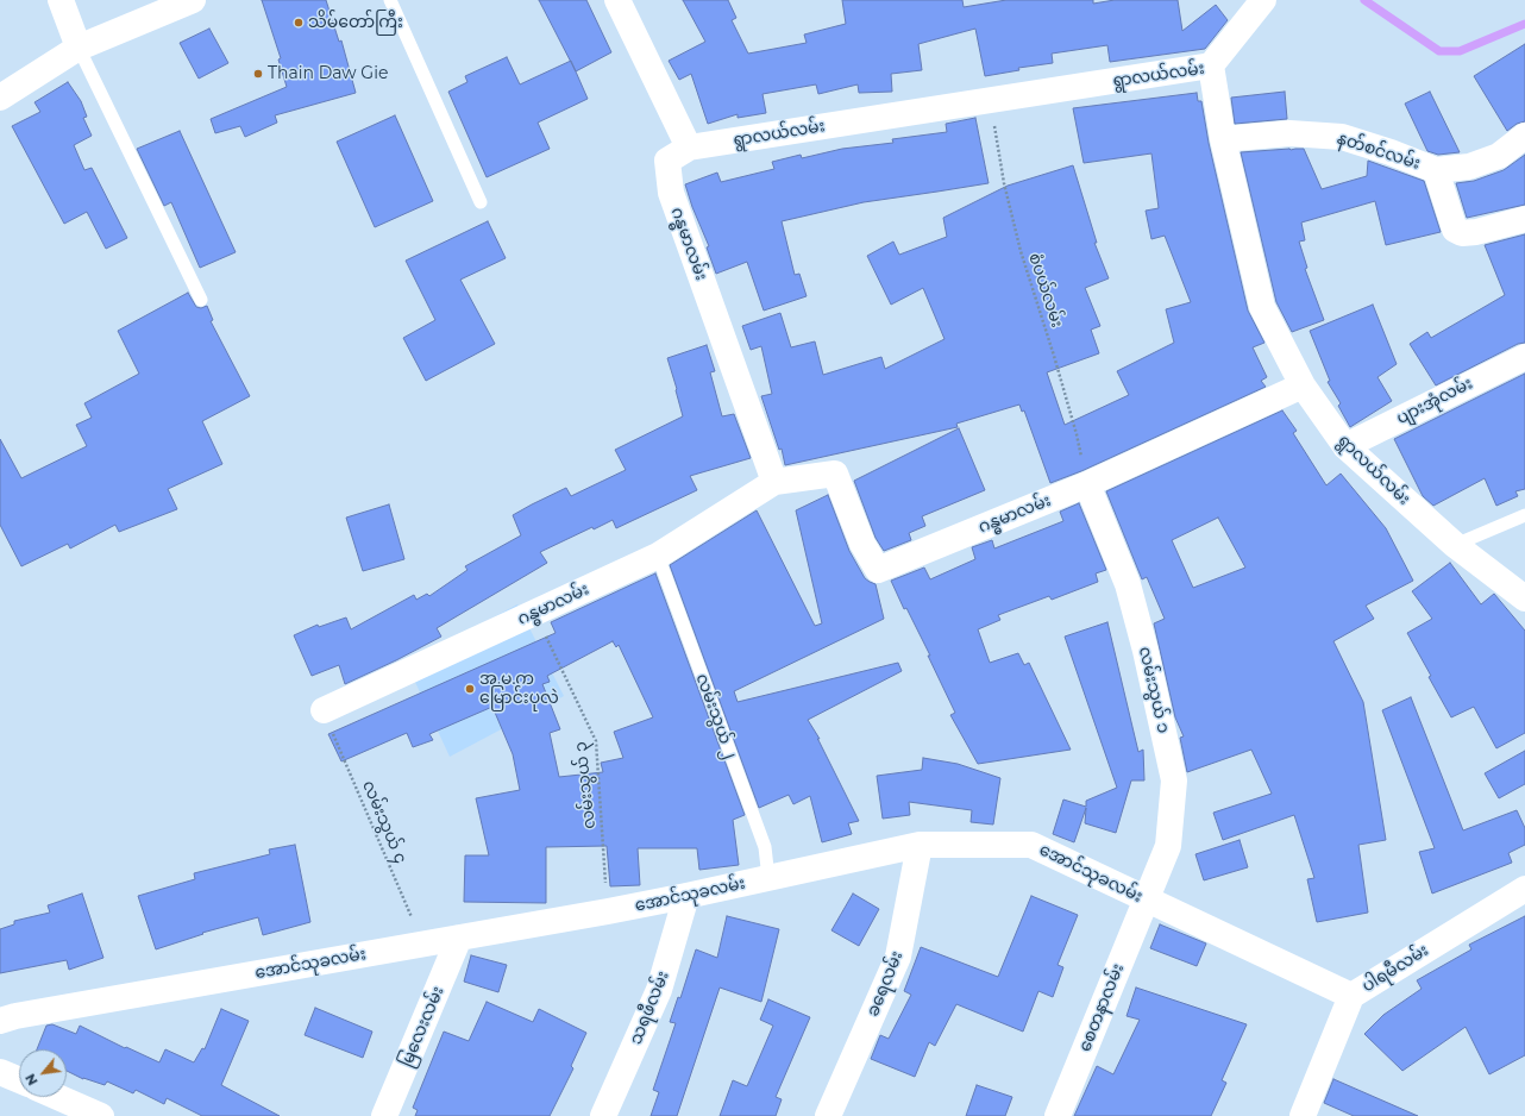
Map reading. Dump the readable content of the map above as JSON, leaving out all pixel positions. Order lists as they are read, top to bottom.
{
  "streets": {
    "street": [
      "ရွာလယ်လမ်း",
      "နတ်စင်လမ်း",
      "ဂန္ဓမာလမ်း",
      "ပျားအုံလမ်း",
      "လမ်းသွယ် ၁",
      "အောင်သုခလမ်း",
      "ပါရမီလမ်း",
      "ခရေလမ်း",
      "သရဖီလမ်း",
      "စေတနာလမ်း",
      "မြလေးလမ်း"
    ],
    "lane": ["လမ်းသွယ် ၂"],
    "path": ["စံပယ်လမ်း", "လမ်းသွယ် ၃", "လမ်းသွယ် ၄"]
  },
  "crossings": [
    ["ရွာလယ်လမ်း", "နတ်စင်လမ်း"],
    ["ရွာလယ်လမ်း", "ဂန္ဓမာလမ်း"],
    ["ရွာလယ်လမ်း", "စံပယ်လမ်း"],
    ["ရွာလယ်လမ်း", "ပျားအုံလမ်း"],
    ["ဂန္ဓမာလမ်း", "စံပယ်လမ်း"],
    ["ဂန္ဓမာလမ်း", "လမ်းသွယ် ၁"],
    ["ဂန္ဓမာလမ်း", "လမ်းသွယ် ၂"],
    ["ဂန္ဓမာလမ်း", "လမ်းသွယ် ၃"],
    ["ဂန္ဓမာလမ်း", "လမ်းသွယ် ၄"],
    ["စံပယ်လမ်း", "လမ်းသွယ် ၁"],
    ["လမ်းသွယ် ၁", "အောင်သုခလမ်း"],
    ["လမ်းသွယ် ၁", "စေတနာလမ်း"],
    ["လမ်းသွယ် ၂", "အောင်သုခလမ်း"],
    ["လမ်းသွယ် ၃", "အောင်သုခလမ်း"],
    ["လမ်းသွယ် ၄", "အောင်သုခလမ်း"],
    ["အောင်သုခလမ်း", "ပါရမီလမ်း"],
    ["အောင်သုခလမ်း", "ခရေလမ်း"],
    ["အောင်သုခလမ်း", "သရဖီလမ်း"],
    ["အောင်သုခလမ်း", "စေတနာလမ်း"],
    ["အောင်သုခလမ်း", "မြလေးလမ်း"]
  ],
  "places": ["သိမ်တော်ကြီး", "Thain Daw Gie", "အ.မ.က မြောင်းပုလဲ"],
  "north": "bottom left"
}
